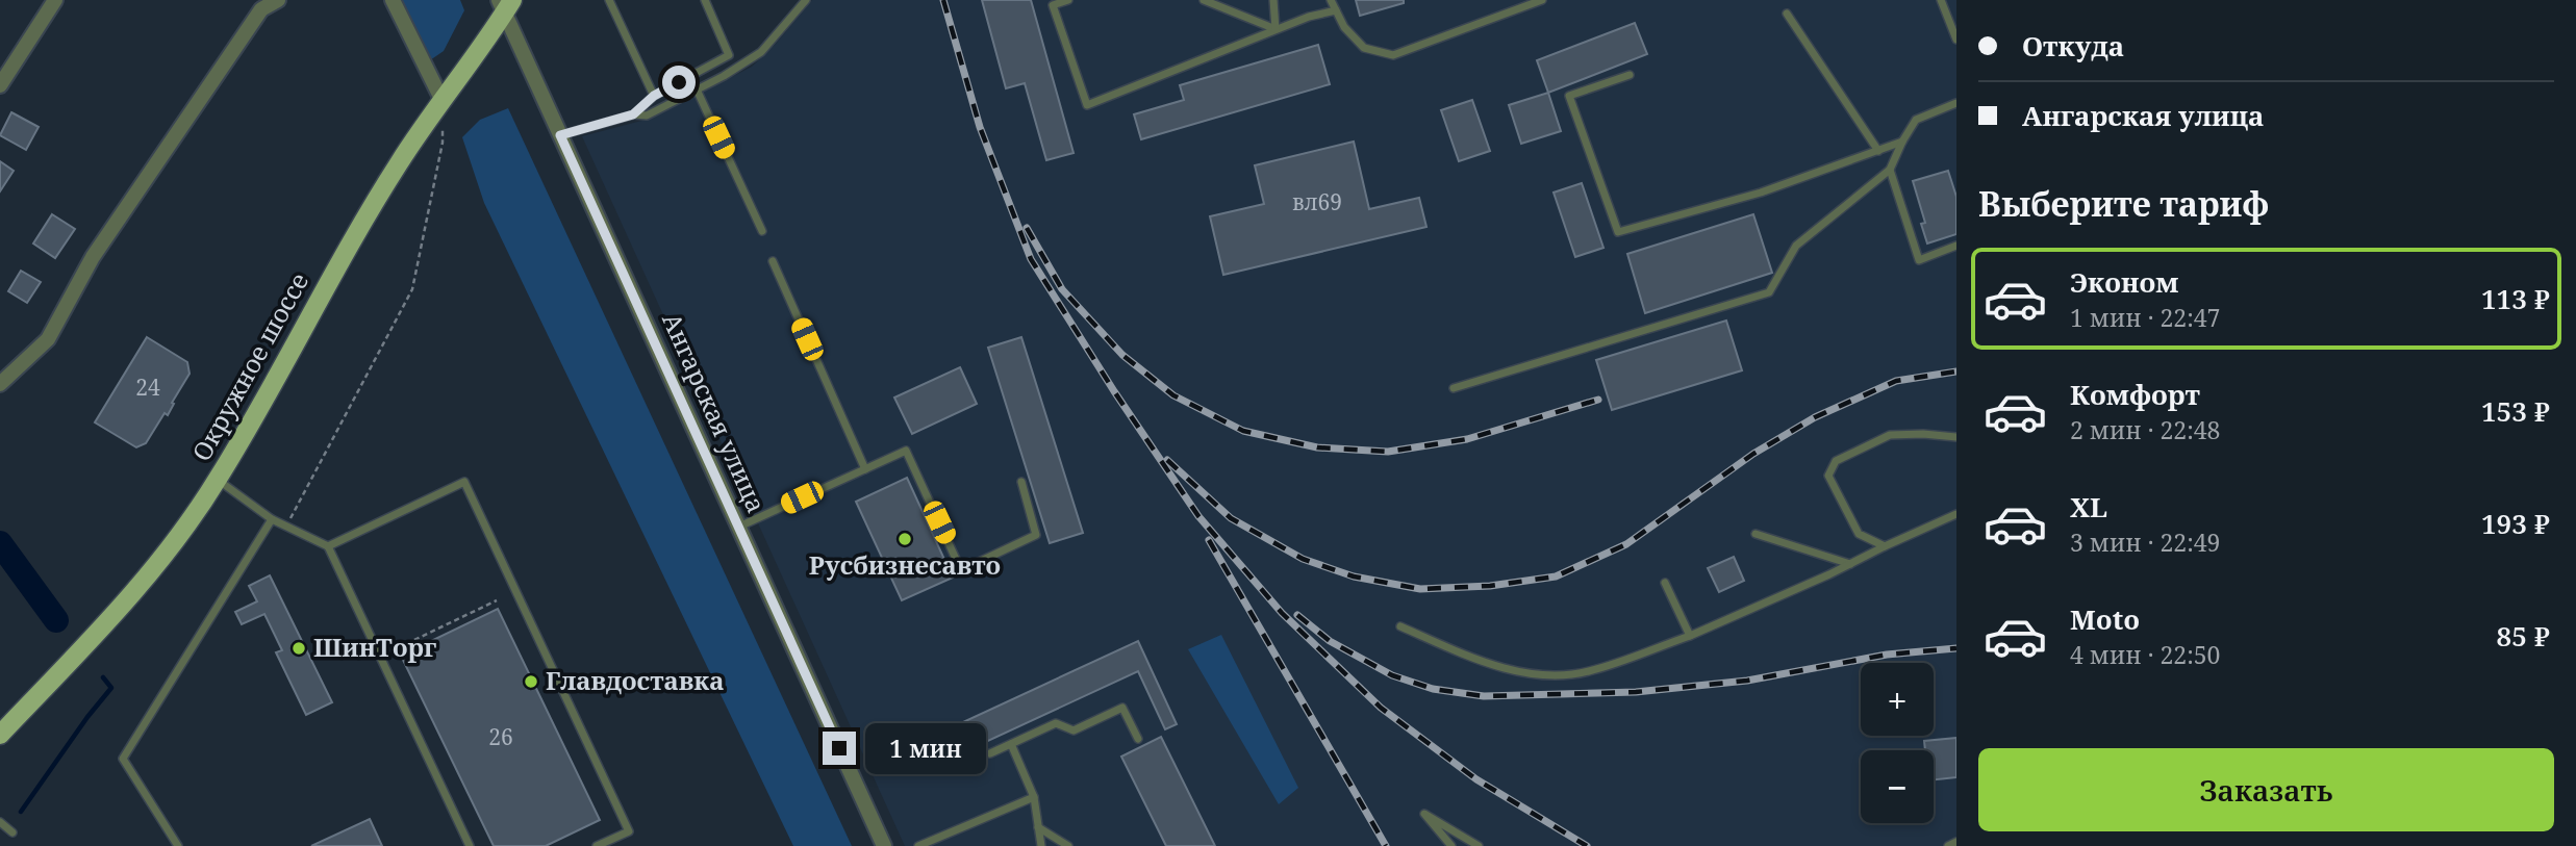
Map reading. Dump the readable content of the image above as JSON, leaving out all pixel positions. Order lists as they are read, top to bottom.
{
  "streets": {
    "main road": ["Окружное шоссе"],
    "street": ["Ангарская улица"]
  },
  "crossings": [
    ["Окружное шоссе", "Ангарская улица"]
  ],
  "places": ["Русбизнесавто", "ШинТорг", "Главдоставка"],
  "house_numbers": ["вл69", "24", "26"],
  "page": {
    "banner": ["Откуда", "Ангарская улица"],
    "heading": "Выберите тариф",
    "list": [
      {
        "name": "Эконом",
        "note": "1 мин · 22:47",
        "value": "113 ₽"
      },
      {
        "name": "Комфорт",
        "note": "2 мин · 22:48",
        "value": "153 ₽"
      },
      {
        "name": "XL",
        "note": "3 мин · 22:49",
        "value": "193 ₽"
      },
      {
        "name": "Moto",
        "note": "4 мин · 22:50",
        "value": "85 ₽"
      }
    ],
    "map_buttons": ["+", "−"],
    "bubble": "1 мин",
    "buttons": "Заказать"
  }
}
